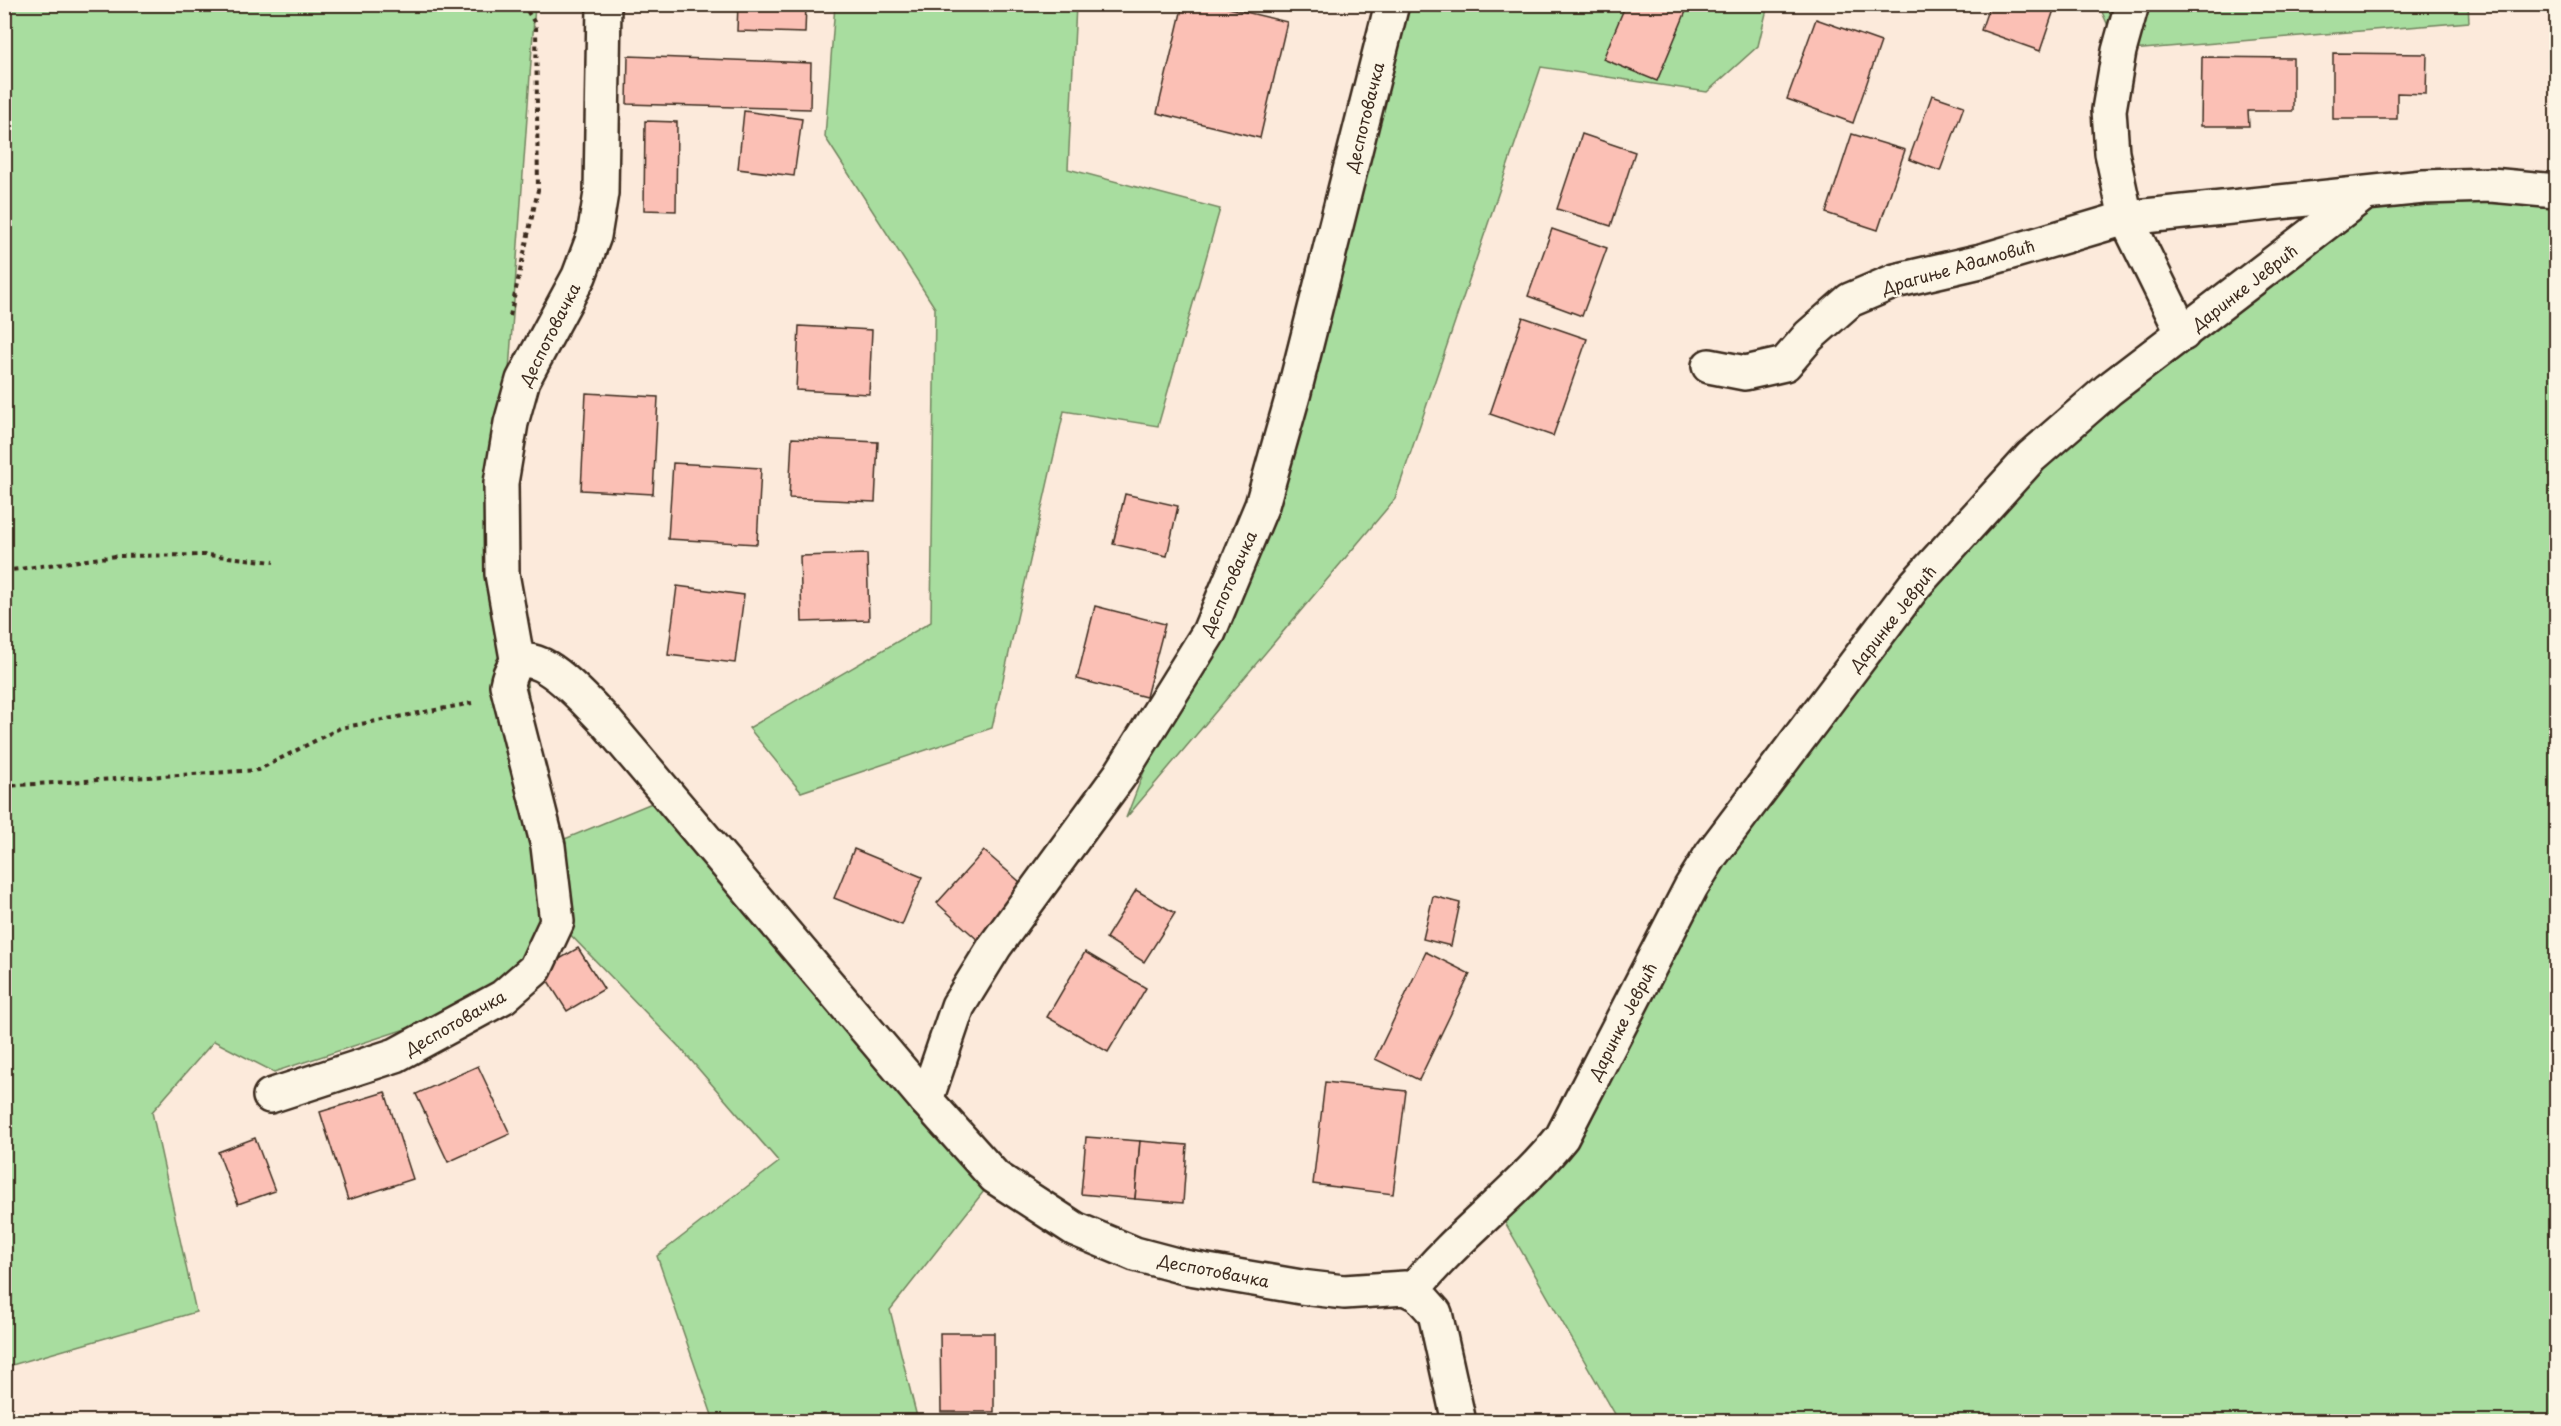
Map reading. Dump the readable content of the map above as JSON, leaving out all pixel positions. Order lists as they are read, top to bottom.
{
  "streets": {
    "street": ["Деспотовачка", "Драгиње Адамовић", "Даринке Јеврић"]
  },
  "crossings": [
    ["Деспотовачка", "Даринке Јеврић"],
    ["Драгиње Адамовић", "Даринке Јеврић"]
  ]
}
